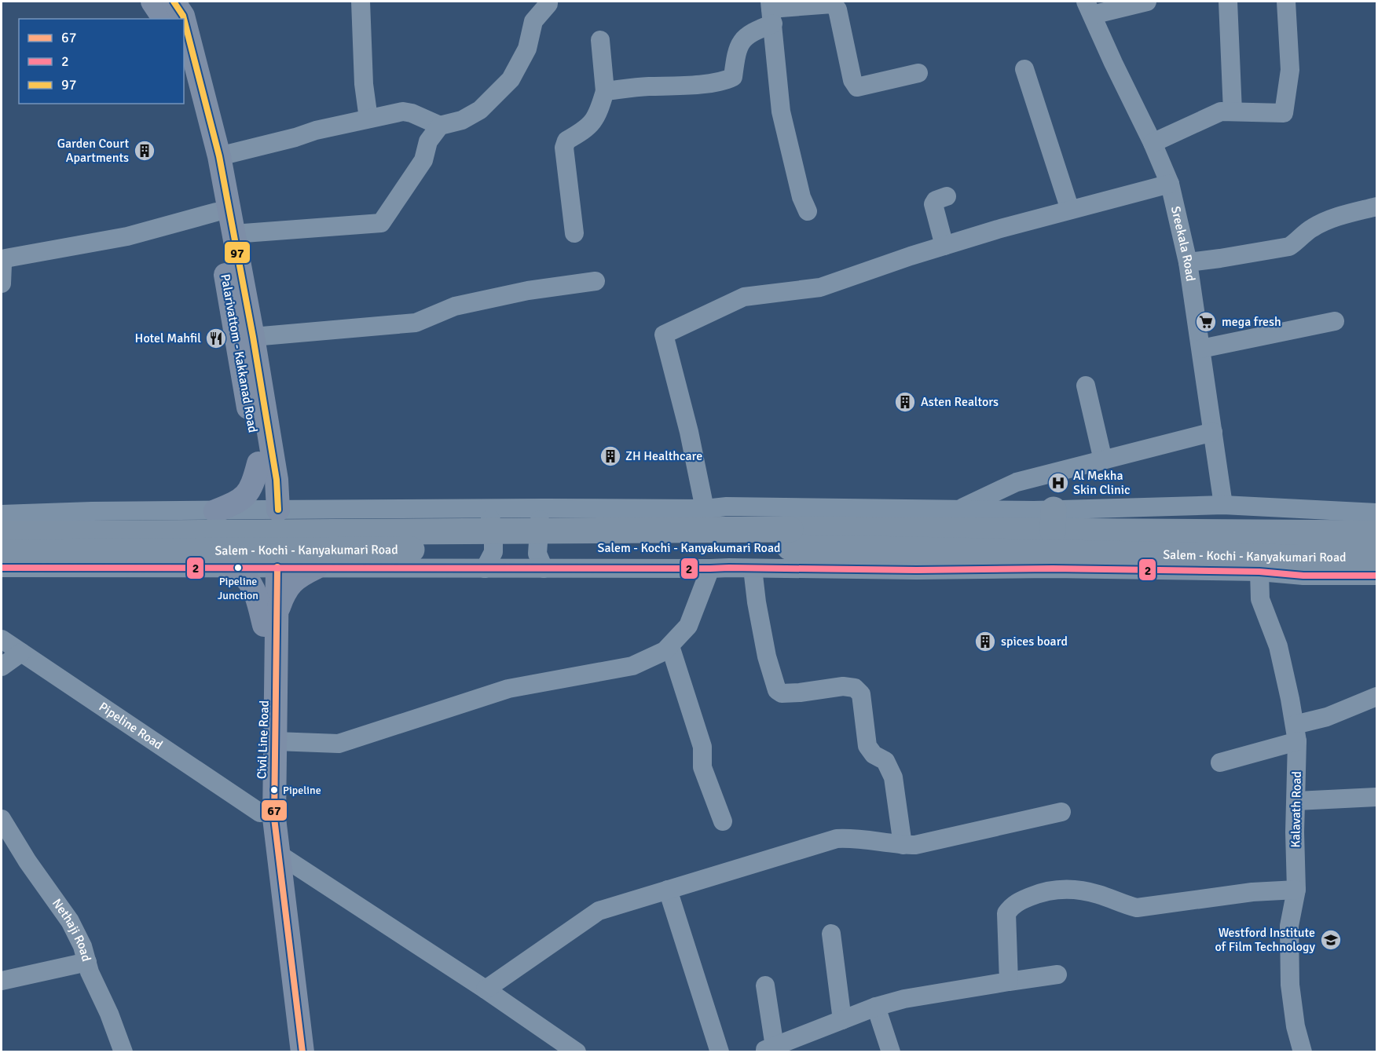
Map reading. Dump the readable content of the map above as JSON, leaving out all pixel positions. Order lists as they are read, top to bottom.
{
  "streets": {
    "highway": ["Salem - Kochi - Kanyakumari Road"],
    "main road": ["Palarivattom - Kakkanad Road", "Civil Line Road"],
    "street": [
      "Sreekala Road",
      "Pipeline Road",
      "Kalavath Road",
      "Nethaji Road"
    ]
  },
  "crossings": [
    ["Palarivattom - Kakkanad Road", "Salem - Kochi - Kanyakumari Road"],
    ["Salem - Kochi - Kanyakumari Road", "Civil Line Road"],
    ["Pipeline Road", "Civil Line Road"]
  ],
  "places": {
    "building": [
      "Garden Court Apartments",
      "Asten Realtors",
      "ZH Healthcare",
      "spices board"
    ],
    "supermarket": ["mega fresh"],
    "restaurant": ["Hotel Mahfil"],
    "hospital": ["Al Mekha Skin Clinic"],
    "other": ["Pipeline Junction", "Pipeline"],
    "school or university": ["Westford Institute of Film Technology"]
  },
  "lines": ["transit line 97", "transit line 67", "transit line 2"],
  "legend": ["67", "2", "97"]
}
